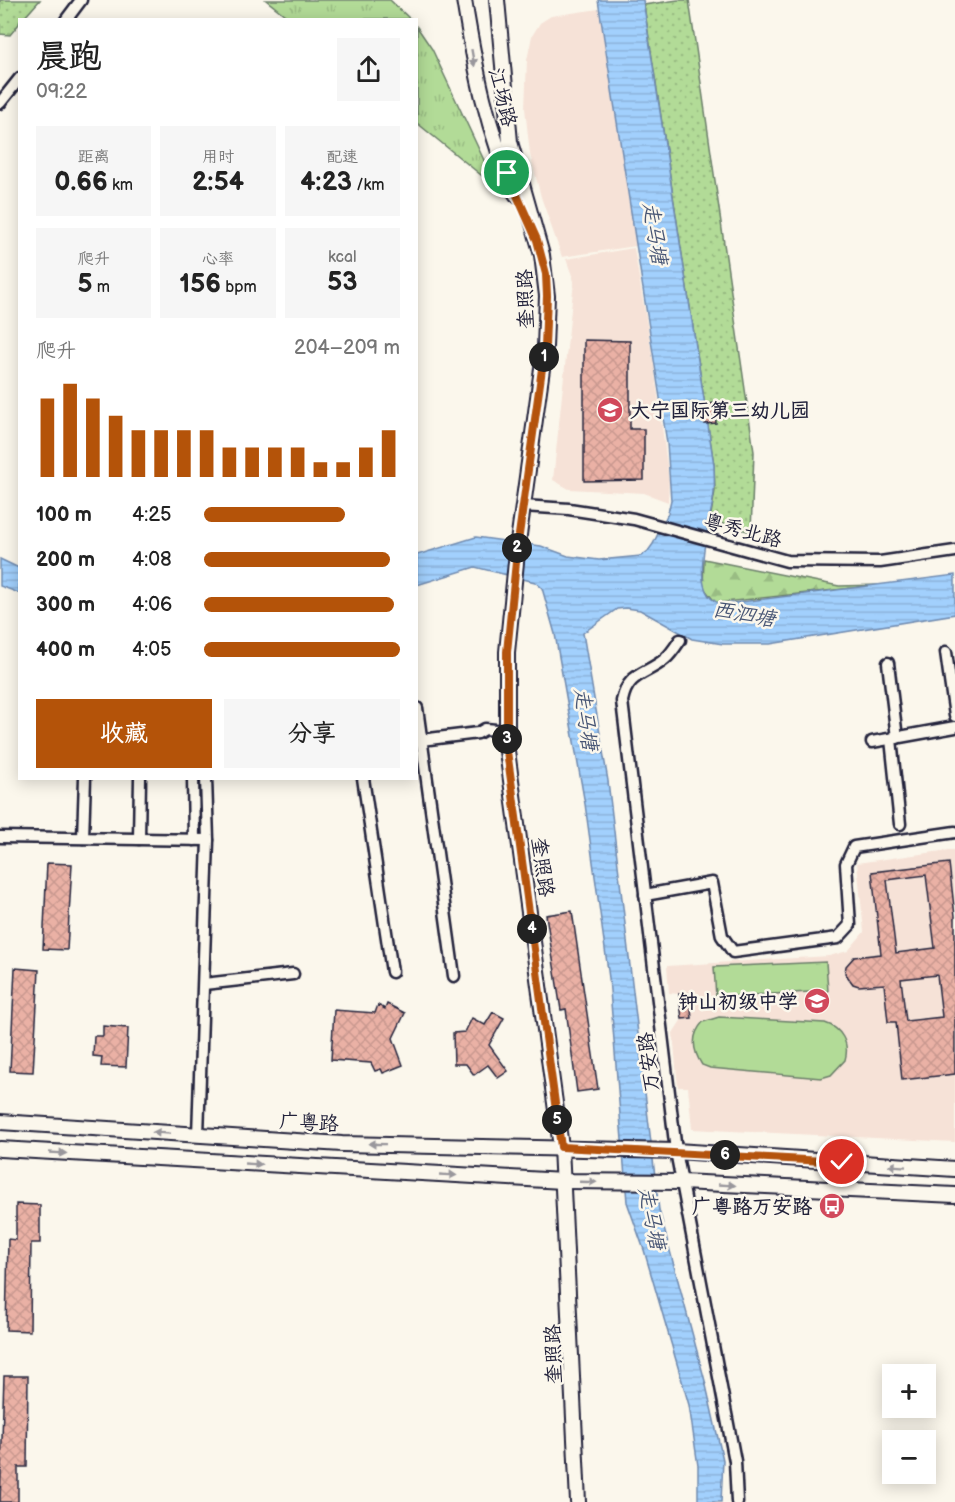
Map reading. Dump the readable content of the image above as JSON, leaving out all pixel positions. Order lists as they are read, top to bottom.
{
  "streets": {
    "main road": ["江场路", "奎照路", "广粤路"],
    "street": ["粤秀北路", "万安路"]
  },
  "crossings": [
    ["江场路", "奎照路"],
    ["奎照路", "粤秀北路"],
    ["奎照路", "广粤路"],
    ["万安路", "广粤路"]
  ],
  "water": ["走马塘", "西泗塘"],
  "places": {
    "school or university": ["大宁国际第三幼儿园", "钟山初级中学"],
    "bus stop": ["广粤路万安路"]
  },
  "page": {
    "heading": ["晨跑", "09:22"],
    "stats": [
      ["距离", "0.66 km"],
      ["用时", "2:54"],
      ["配速", "4:23 /km"],
      ["爬升", "5 m"],
      ["心率", "156 bpm"],
      ["kcal", "53"]
    ],
    "chart": ["爬升", "204–209 m"],
    "pins": [
      "1",
      "2",
      "3",
      "4",
      "5",
      "6"
    ],
    "list": [
      {
        "name": "100 m",
        "note": "4:25"
      },
      {
        "name": "200 m",
        "note": "4:08"
      },
      {
        "name": "300 m",
        "note": "4:06"
      },
      {
        "name": "400 m",
        "note": "4:05"
      }
    ],
    "buttons": ["收藏", "分享"],
    "map_buttons": ["+", "−"]
  }
}
